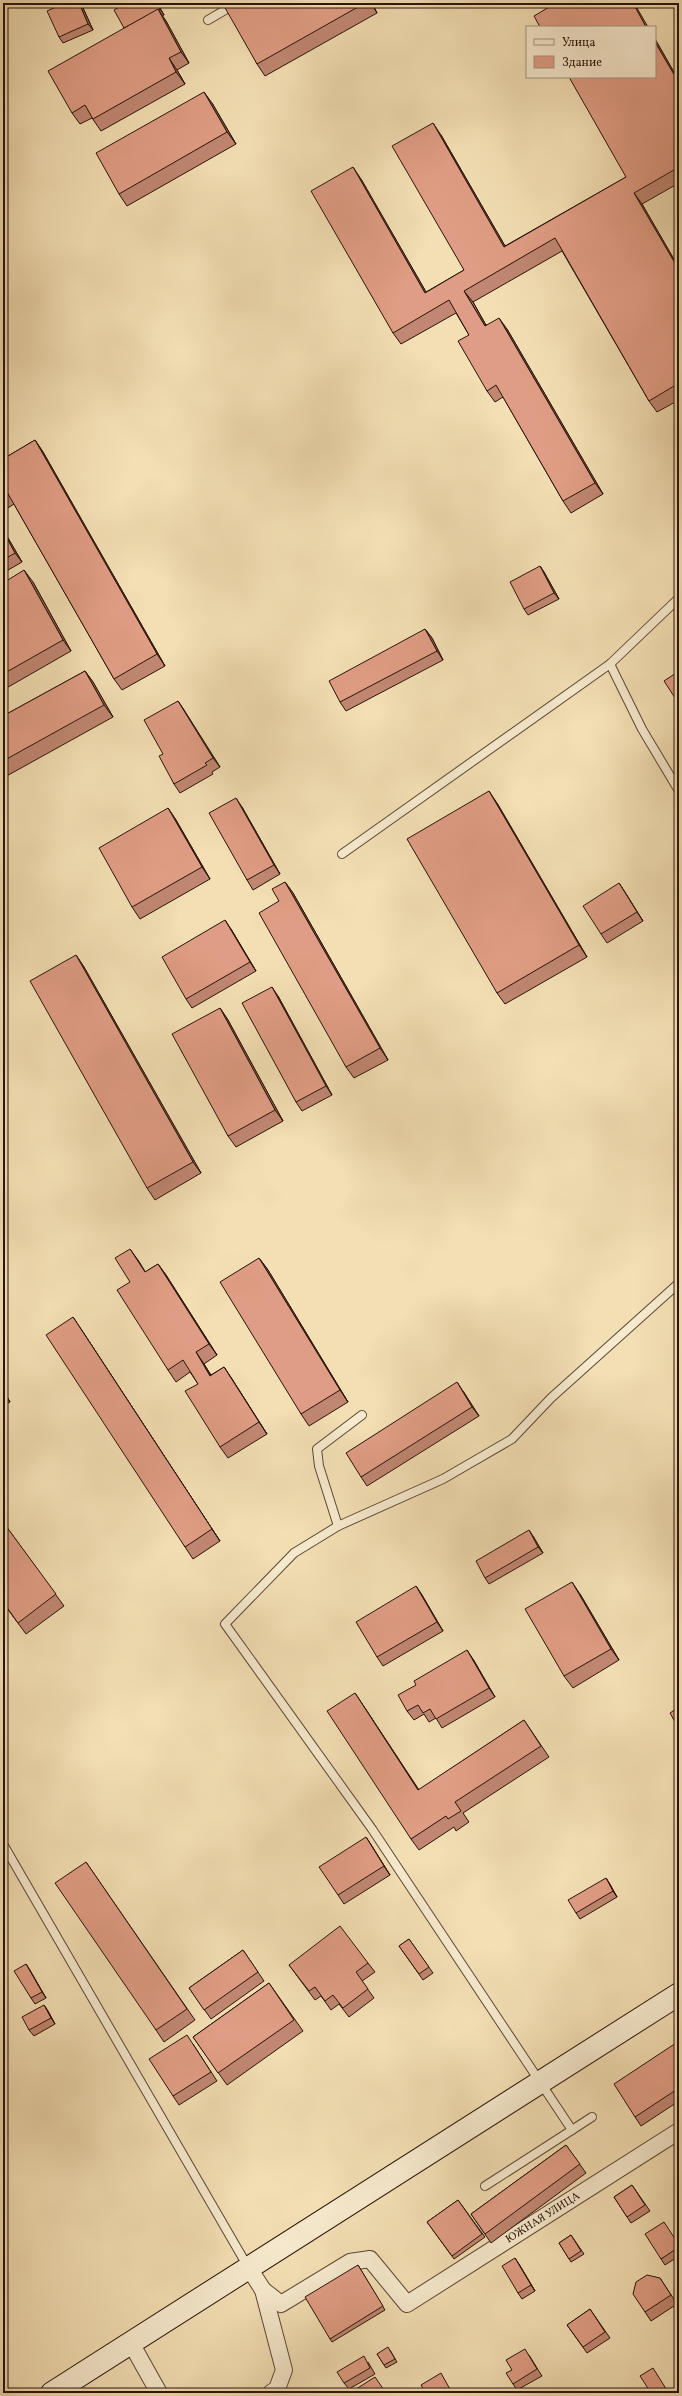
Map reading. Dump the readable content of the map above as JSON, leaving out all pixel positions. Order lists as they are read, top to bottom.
{
  "streets": {
    "street": ["ЮЖНАЯ УЛИЦА"]
  },
  "legend": ["Улица", "Здание"]
}
